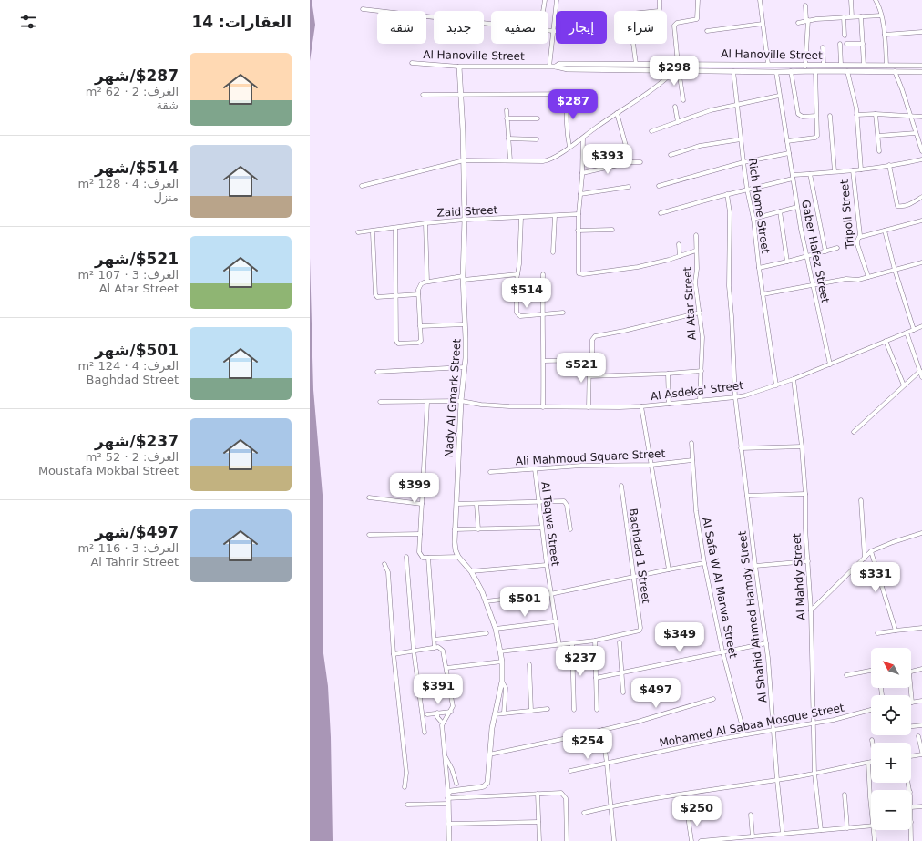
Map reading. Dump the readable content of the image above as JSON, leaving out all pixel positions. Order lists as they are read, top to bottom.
{
  "streets": {
    "street": [
      "Al Hanoville Street",
      "Rich Home Street",
      "Zaid Street",
      "Tripoli Street",
      "Gaber Hafez Street",
      "Al Atar Street",
      "Al Asdeka' Street",
      "Nady Al Gmark Street",
      "Ali Mahmoud Square Street",
      "Al Taqwa Street",
      "Baghdad 1 Street",
      "Al Mahdy Street",
      "Al Safa W Al Marwa Street",
      "Al Shahid Ahmed Hamdy Street",
      "Mohamed Al Sabaa Mosque Street"
    ]
  },
  "crossings": [
    ["Al Hanoville Street", "Rich Home Street"],
    ["Al Hanoville Street", "Gaber Hafez Street"],
    ["Al Hanoville Street", "Nady Al Gmark Street"],
    ["Rich Home Street", "Al Asdeka' Street"],
    ["Zaid Street", "Nady Al Gmark Street"],
    ["Gaber Hafez Street", "Al Asdeka' Street"],
    ["Al Atar Street", "Al Asdeka' Street"],
    ["Al Asdeka' Street", "Nady Al Gmark Street"],
    ["Al Asdeka' Street", "Al Mahdy Street"],
    ["Al Asdeka' Street", "Al Shahid Ahmed Hamdy Street"],
    ["Ali Mahmoud Square Street", "Al Taqwa Street"],
    ["Ali Mahmoud Square Street", "Al Safa W Al Marwa Street"],
    ["Al Mahdy Street", "Mohamed Al Sabaa Mosque Street"],
    ["Al Safa W Al Marwa Street", "Mohamed Al Sabaa Mosque Street"],
    ["Al Shahid Ahmed Hamdy Street", "Mohamed Al Sabaa Mosque Street"]
  ],
  "north": "top left",
  "page": {
    "heading": "العقارات: 14",
    "chip": [
      "شراء",
      "إيجار",
      "تصفية",
      "جديد",
      "شقة"
    ],
    "list": [
      {
        "name": "$287/شهر",
        "note": "الغرف: 2 · 62 m² · شقة"
      },
      {
        "name": "$514/شهر",
        "note": "الغرف: 4 · 128 m² · منزل"
      },
      {
        "name": "$521/شهر",
        "note": "الغرف: 3 · 107 m² · Al Atar Street"
      },
      {
        "name": "$501/شهر",
        "note": "الغرف: 4 · 124 m² · Baghdad Street"
      },
      {
        "name": "$237/شهر",
        "note": "الغرف: 2 · 52 m² · Moustafa Mokbal Street"
      },
      {
        "name": "$497/شهر",
        "note": "الغرف: 3 · 116 m² · Al Tahrir Street"
      }
    ],
    "price": [
      "$298",
      "$287",
      "$393",
      "$514",
      "$521",
      "$399",
      "$331",
      "$501",
      "$349",
      "$237",
      "$391",
      "$497",
      "$254",
      "$250"
    ],
    "map_buttons": ["+", "−"]
  }
}
